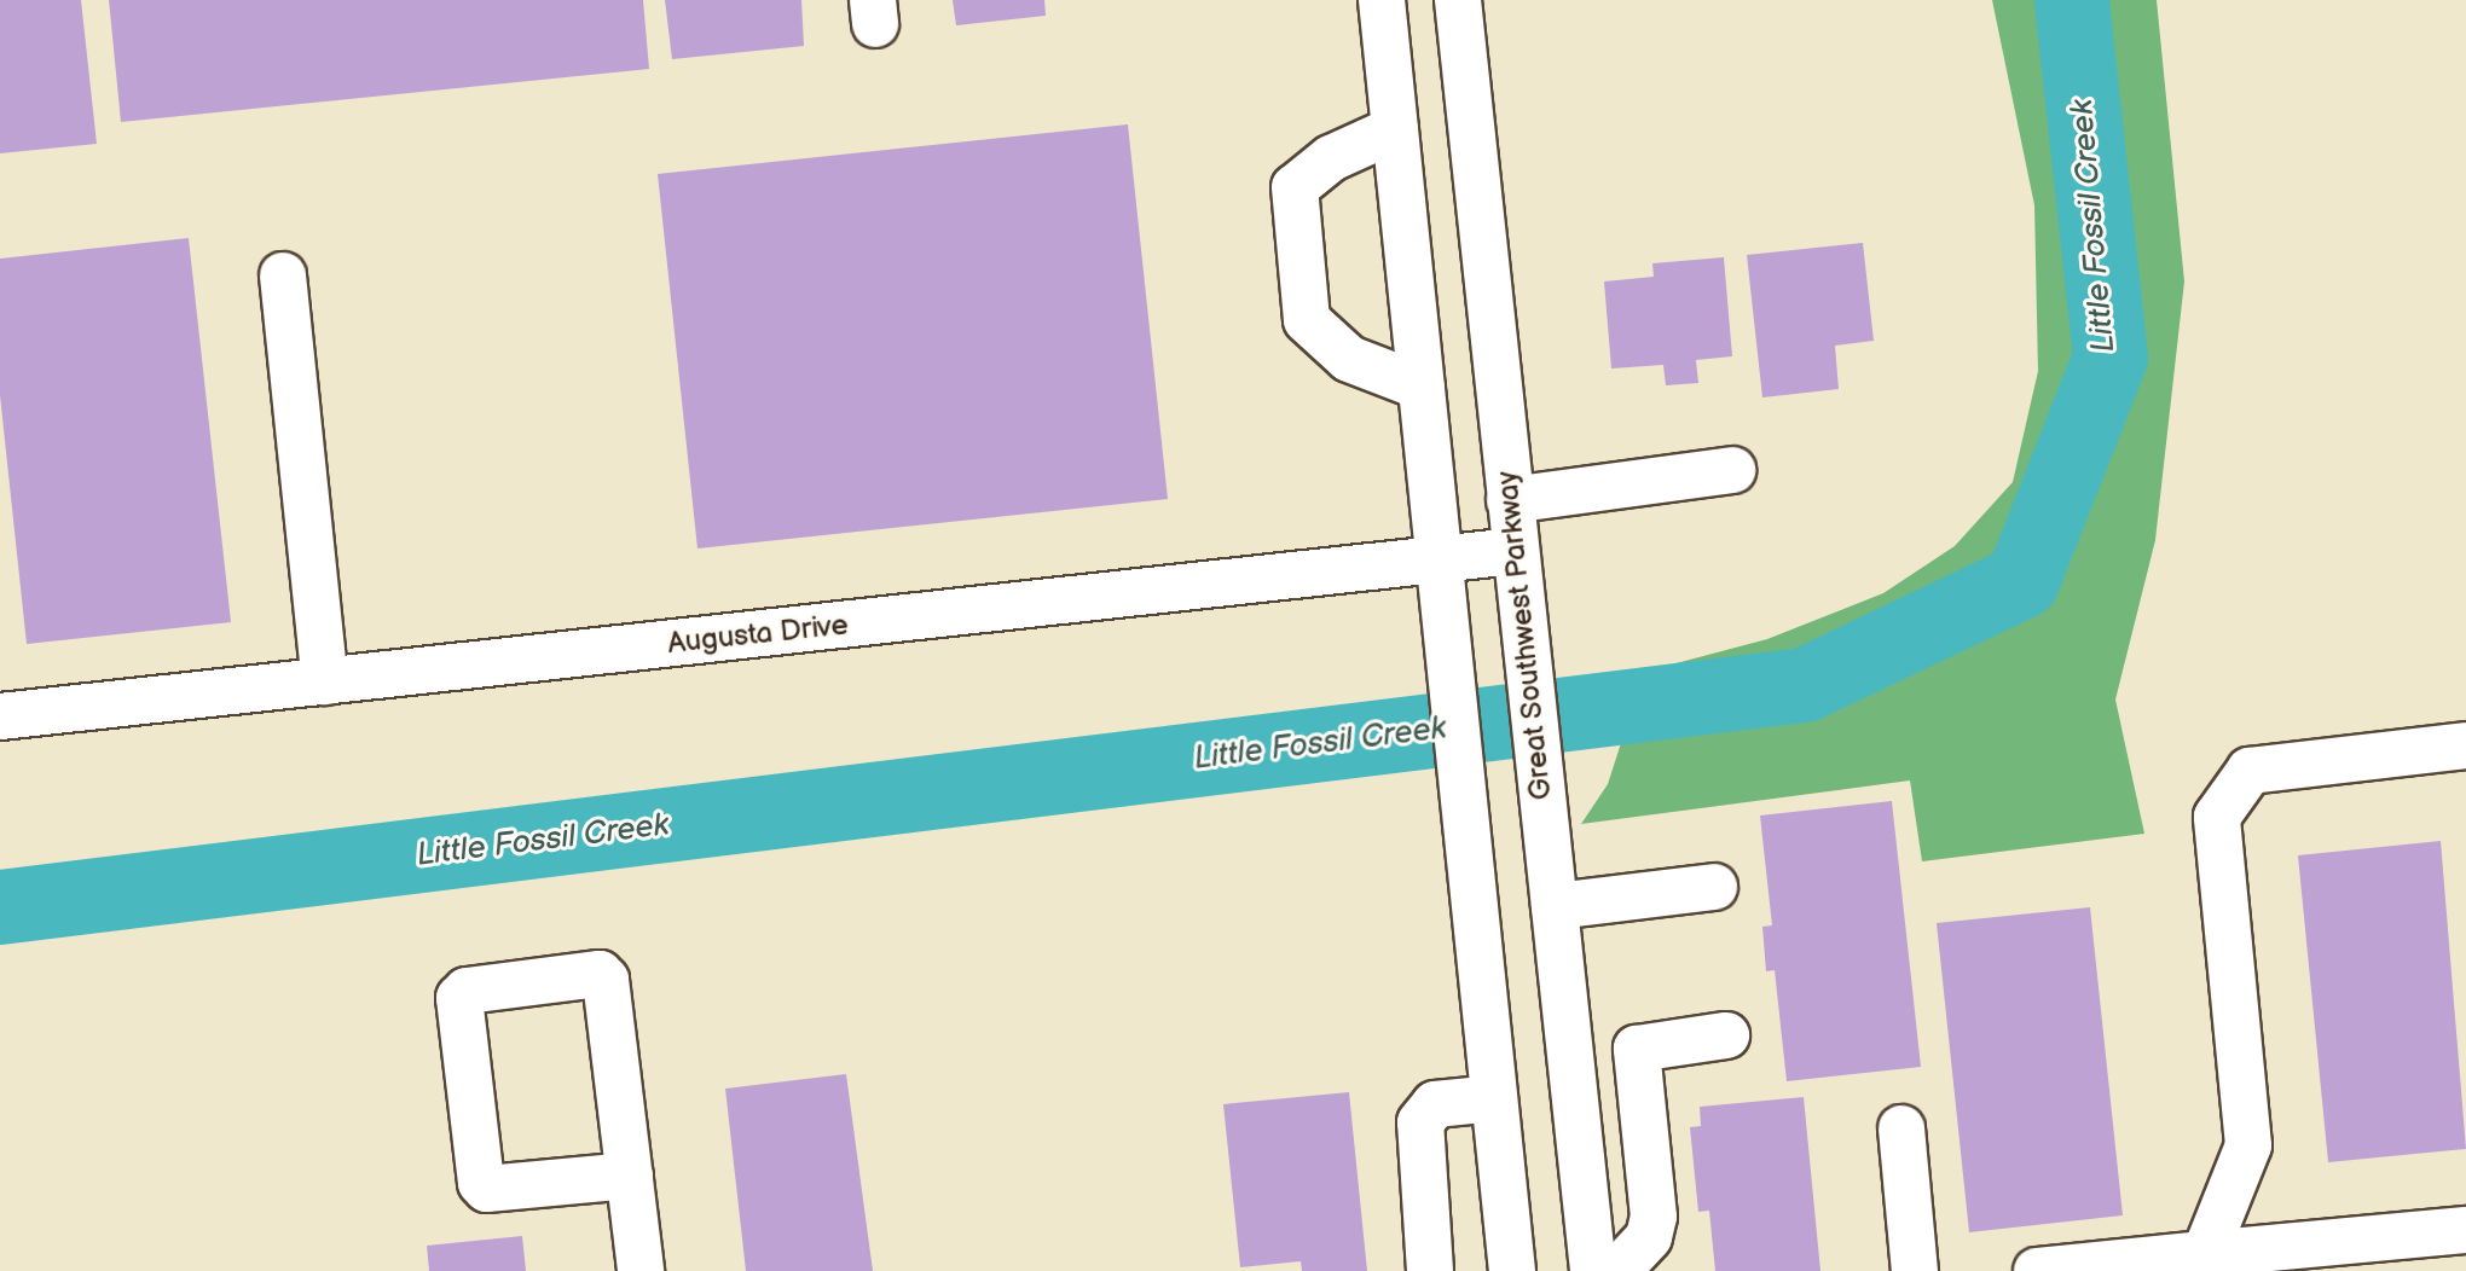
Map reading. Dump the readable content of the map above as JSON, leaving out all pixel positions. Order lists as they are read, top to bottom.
{
  "streets": {
    "street": ["Augusta Drive", "Great Southwest Parkway"]
  },
  "crossings": [
    ["Augusta Drive", "Great Southwest Parkway"]
  ],
  "water": ["Little Fossil Creek"]
}
